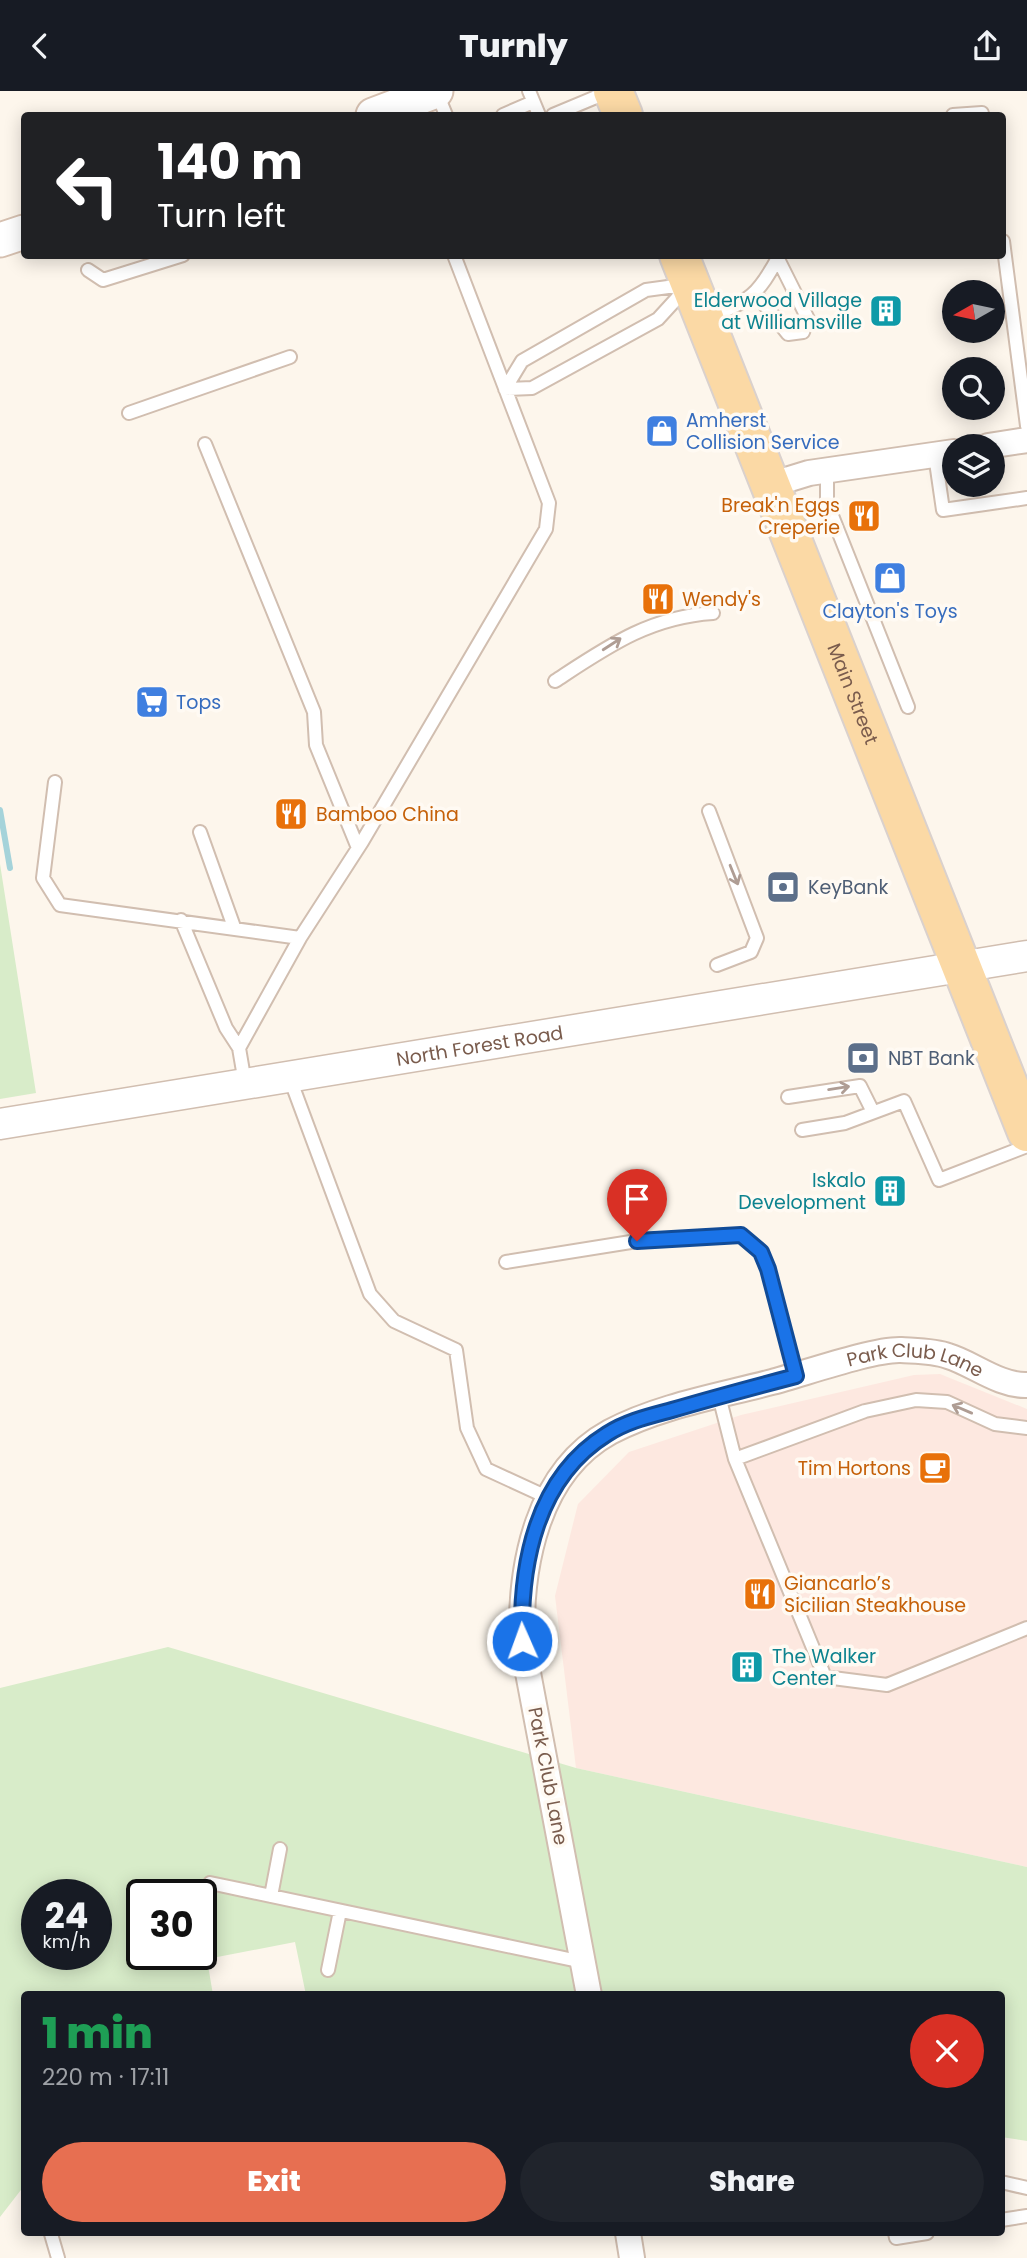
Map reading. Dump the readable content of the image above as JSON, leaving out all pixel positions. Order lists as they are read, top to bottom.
{
  "streets": {
    "main road": ["Main Street"],
    "street": ["North Forest Road", "Park Club Lane"]
  },
  "crossings": [
    ["Main Street", "North Forest Road"]
  ],
  "places": {
    "building": ["Elderwood Village at Williamsville", "Iskalo Development", "The Walker Center"],
    "shop": ["Amherst Collision Service", "Clayton's Toys"],
    "restaurant": [
      "Break'n Eggs Creperie",
      "Wendy's",
      "Bamboo China",
      "Giancarlo’s Sicilian Steakhouse"
    ],
    "supermarket": ["Tops"],
    "bank": ["KeyBank", "NBT Bank"],
    "cafe": ["Tim Hortons"]
  },
  "north": "left",
  "page": {
    "header": "Turnly",
    "turn": ["140 m", "Turn left"],
    "speed": "24 km/h",
    "limit": "30",
    "heading": ["1 min", "220 m · 17:11"],
    "buttons": ["Exit", "Share"]
  }
}
